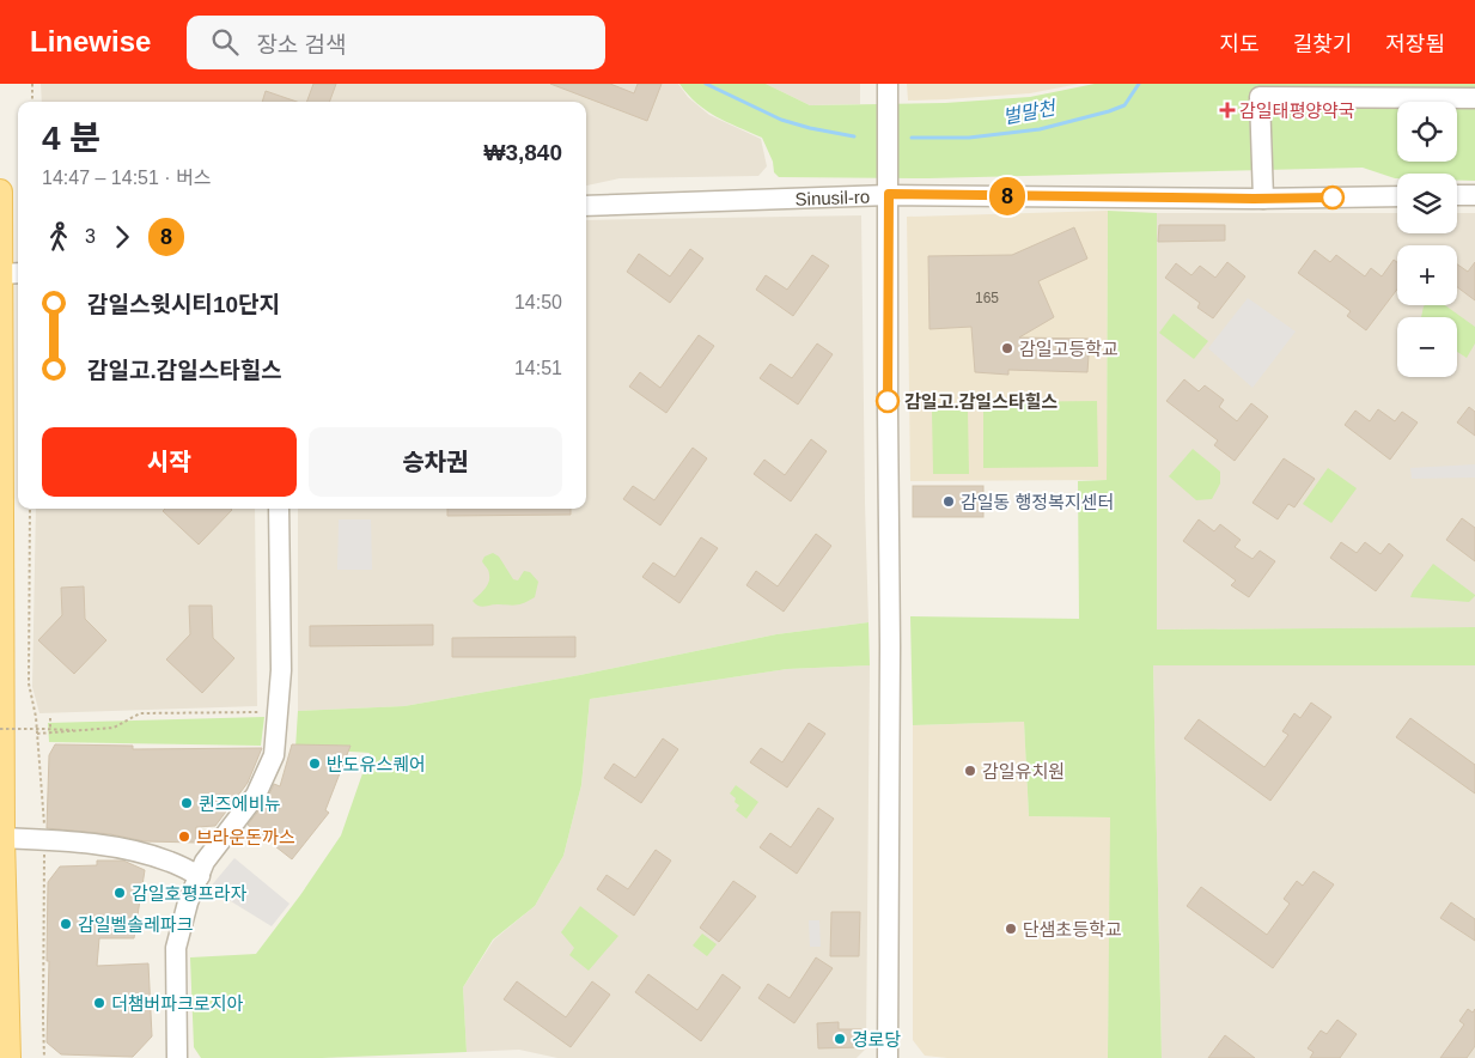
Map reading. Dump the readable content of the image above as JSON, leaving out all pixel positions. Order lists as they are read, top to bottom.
{
  "streets": {
    "street": ["Sinusil-ro"]
  },
  "water": ["벌말천"],
  "places": {
    "health": ["감일태평양약국"],
    "other": [
      "감일고등학교",
      "감일고.감일스타힐스",
      "감일동 행정복지센터",
      "반도유스퀘어",
      "감일유치원",
      "퀸즈에비뉴",
      "브라운돈까스",
      "감일호평프라자",
      "감일벨솔레파크",
      "단샘초등학교",
      "더챔버파크로지아",
      "경로당"
    ]
  },
  "lines": ["bus line 8"],
  "house_numbers": ["165"],
  "page": {
    "header": "Linewise",
    "search": "장소 검색",
    "nav": ["지도", "길찾기", "저장됨"],
    "on_map": "8",
    "map_buttons": ["+", "−"],
    "heading": ["4 분", "14:47 – 14:51 · 버스", "₩3,840"],
    "legs": ["3", "8"],
    "list": [
      {
        "name": "감일스윗시티10단지",
        "value": "14:50"
      },
      {
        "name": "감일고.감일스타힐스",
        "value": "14:51"
      }
    ],
    "buttons": ["시작", "승차권"]
  }
}
